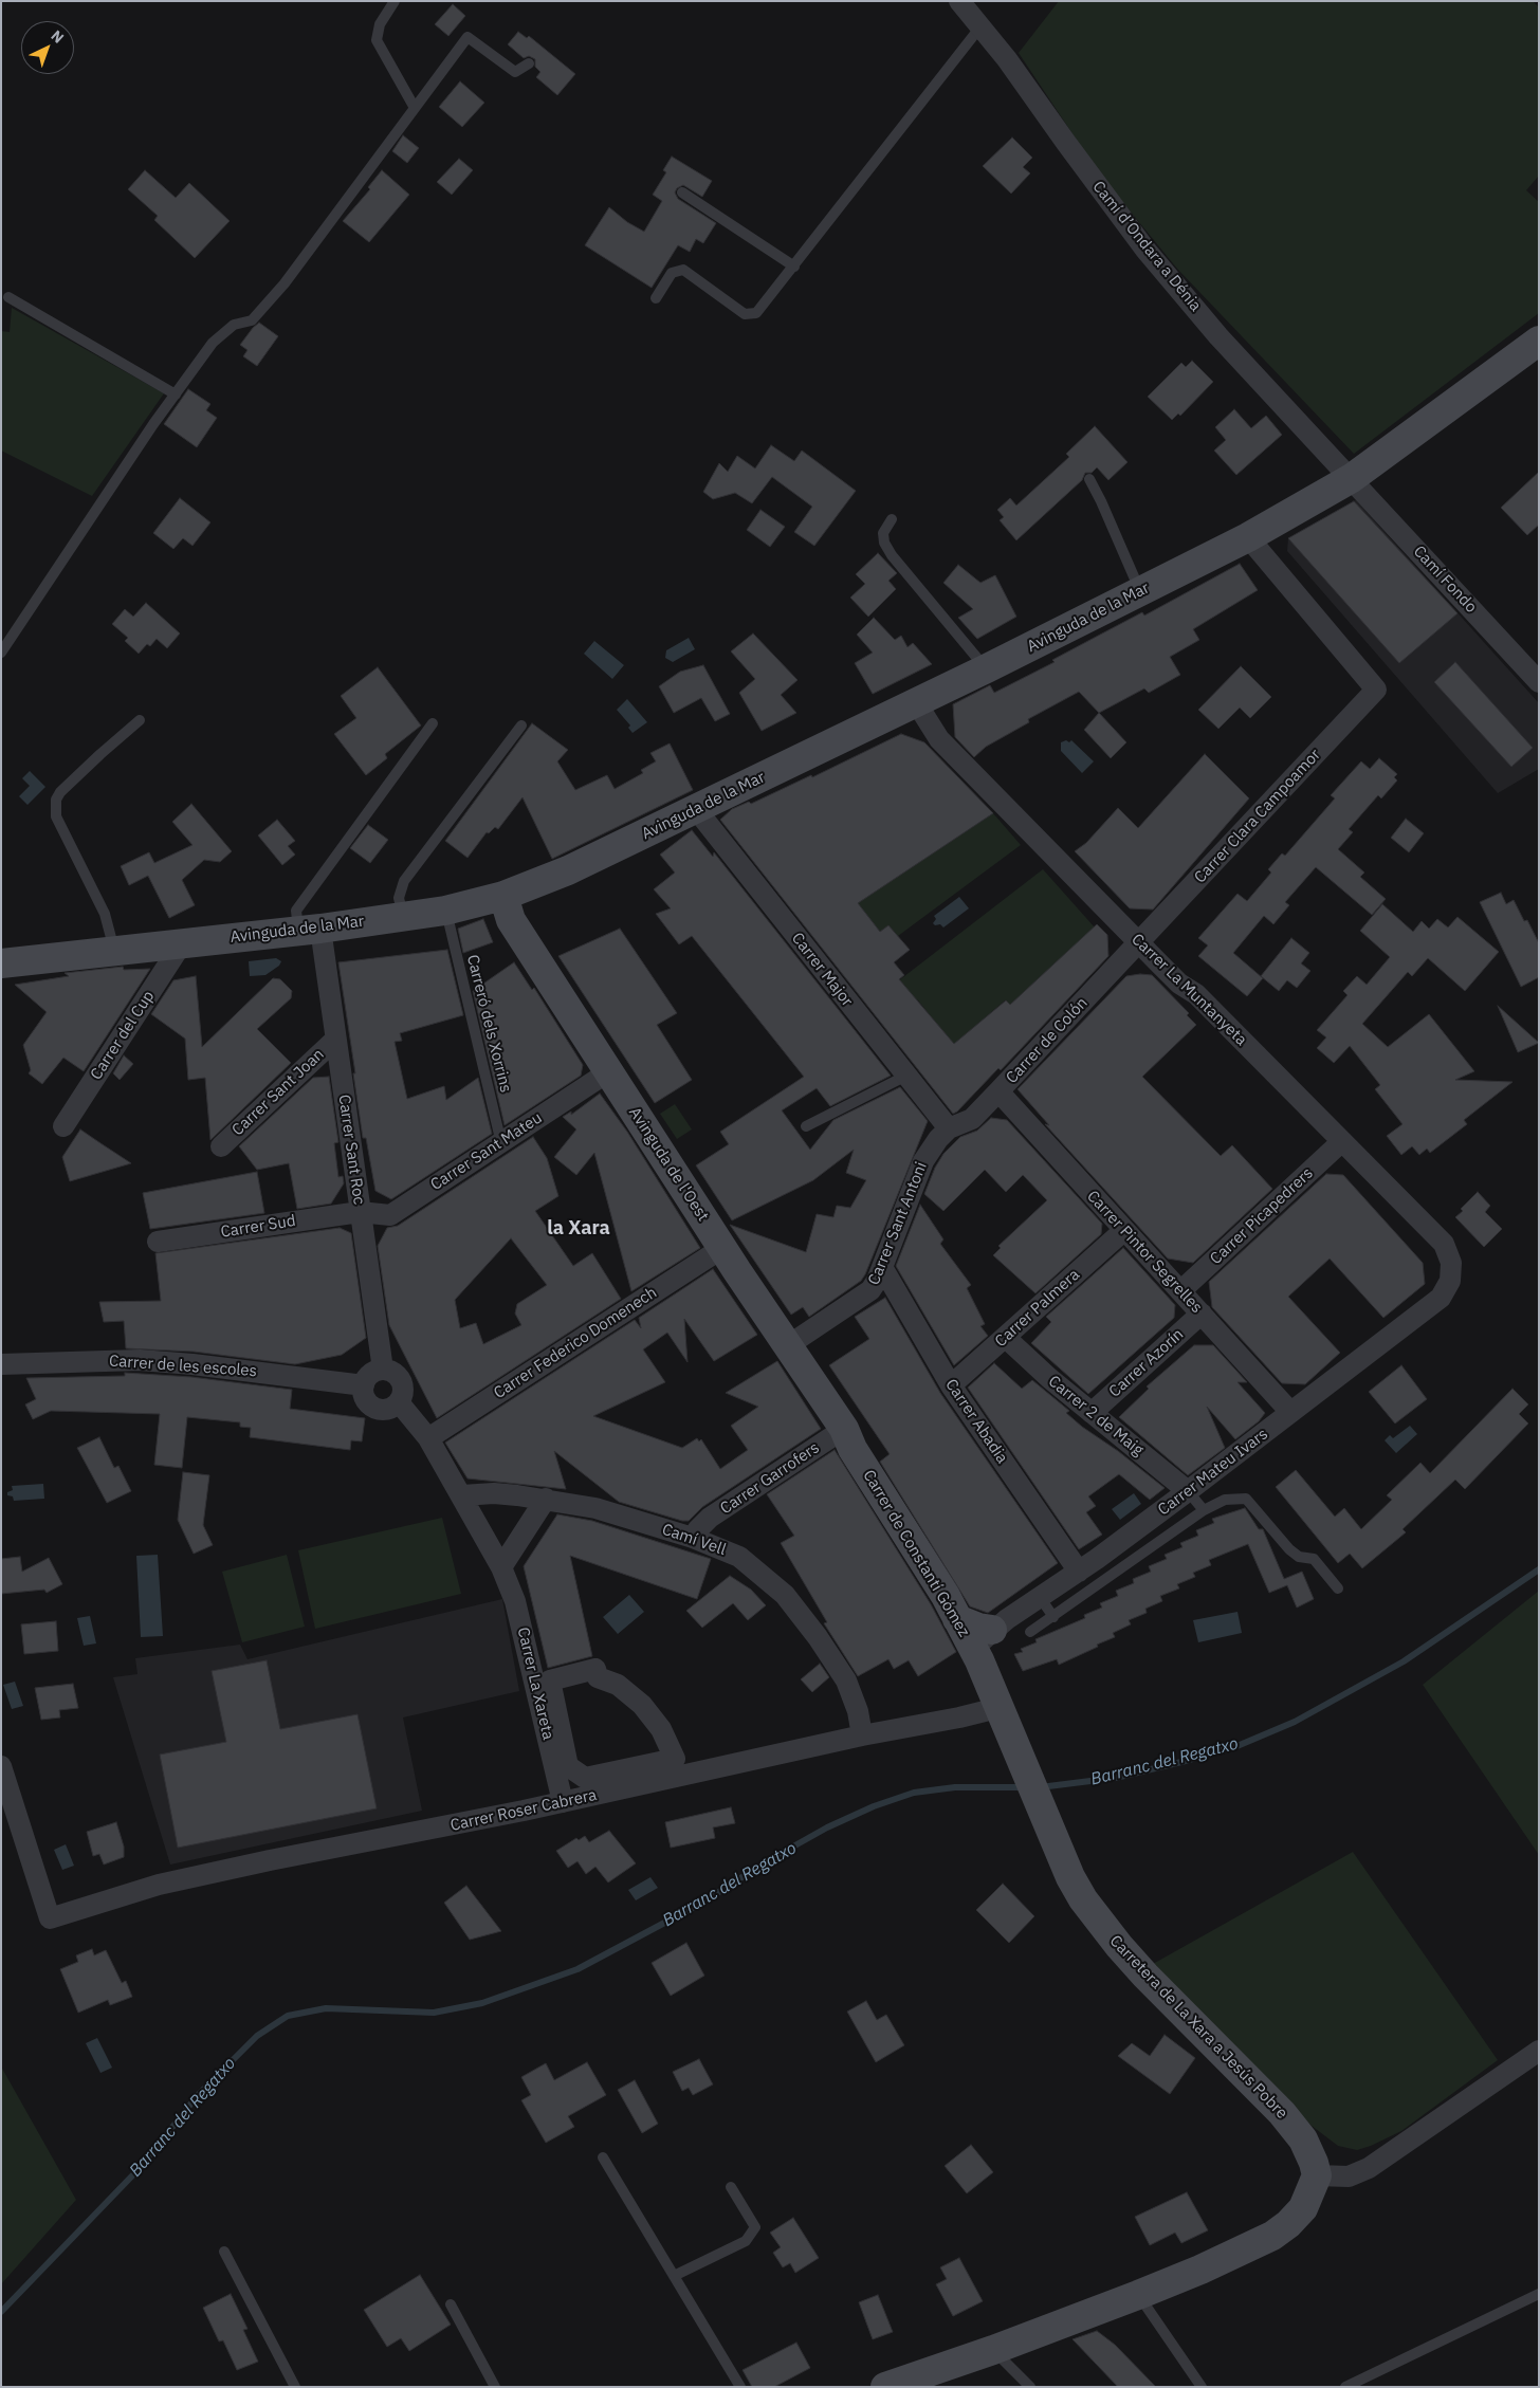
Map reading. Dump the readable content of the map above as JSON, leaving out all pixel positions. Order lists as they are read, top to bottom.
{
  "streets": {
    "main road": [
      "Avinguda de la Mar",
      "Avinguda de l'Oest",
      "Carrer de Constantí Gómez",
      "Carretera de La Xara a Jesús Pobre"
    ],
    "street": [
      "Camí d’Ondara a Dénia",
      "Camí Fondo",
      "Carrer Clara Campoamor",
      "Carrer Major",
      "Carrer La Muntanyeta",
      "Carrer del Cup",
      "Carrer de Colón",
      "Carrer Sant Joan",
      "Carrer Sant Roc",
      "Carrer Sant Mateu",
      "Carrer Picapedrers",
      "Carrer Sant Antoni",
      "Carrer Sud",
      "Carrer Pintor Segrelles",
      "Carrer Palmera",
      "Carrer Federico Domenech",
      "Carrer Azorín",
      "Carrer de les escoles",
      "Carrer 2 de Maig",
      "Carrer Abadia",
      "Carrer Mateu Ivars",
      "Carrer Garrofers",
      "Camí Vell",
      "Carrer La Xareta",
      "Carrer Roser Cabrera"
    ],
    "lane": ["Carreró dels Xorrins"]
  },
  "crossings": [
    ["Camí d’Ondara a Dénia", "Camí Fondo"],
    ["Camí d’Ondara a Dénia", "Avinguda de la Mar"],
    ["Camí Fondo", "Avinguda de la Mar"],
    ["Avinguda de la Mar", "Carrer Clara Campoamor"],
    ["Avinguda de la Mar", "Carrer Major"],
    ["Avinguda de la Mar", "Carrer La Muntanyeta"],
    ["Avinguda de la Mar", "Carreró dels Xorrins"],
    ["Avinguda de la Mar", "Carrer del Cup"],
    ["Avinguda de la Mar", "Carrer Sant Roc"],
    ["Avinguda de la Mar", "Avinguda de l'Oest"],
    ["Carrer Clara Campoamor", "Carrer La Muntanyeta"],
    ["Carrer Clara Campoamor", "Carrer de Colón"],
    ["Carrer Major", "Carrer de Colón"],
    ["Carrer Major", "Carrer Sant Antoni"],
    ["Carrer La Muntanyeta", "Carrer de Colón"],
    ["Carrer La Muntanyeta", "Carrer Picapedrers"],
    ["Carrer La Muntanyeta", "Carrer Mateu Ivars"],
    ["Carreró dels Xorrins", "Carrer Sant Mateu"],
    ["Carrer de Colón", "Carrer Sant Antoni"],
    ["Carrer de Colón", "Carrer Pintor Segrelles"],
    ["Carrer Sant Joan", "Carrer Sant Roc"],
    ["Carrer Sant Roc", "Carrer Sant Mateu"],
    ["Carrer Sant Roc", "Carrer Sud"],
    ["Carrer Sant Roc", "Carrer de les escoles"],
    ["Carrer Sant Roc", "Carrer La Xareta"],
    ["Carrer Sant Mateu", "Avinguda de l'Oest"],
    ["Carrer Sant Mateu", "Carrer Sud"],
    ["Avinguda de l'Oest", "Carrer Sant Antoni"],
    ["Avinguda de l'Oest", "Carrer Federico Domenech"],
    ["Avinguda de l'Oest", "Carrer Garrofers"],
    ["Avinguda de l'Oest", "Carrer de Constantí Gómez"],
    ["Carrer Picapedrers", "Carrer Pintor Segrelles"],
    ["Carrer Sant Antoni", "Carrer Abadia"],
    ["Carrer Pintor Segrelles", "Carrer Palmera"],
    ["Carrer Pintor Segrelles", "Carrer Azorín"],
    ["Carrer Pintor Segrelles", "Carrer Mateu Ivars"],
    ["Carrer Palmera", "Carrer 2 de Maig"],
    ["Carrer Palmera", "Carrer Abadia"],
    ["Carrer Federico Domenech", "Carrer La Xareta"],
    ["Carrer Azorín", "Carrer 2 de Maig"],
    ["Carrer de les escoles", "Carrer La Xareta"],
    ["Carrer 2 de Maig", "Carrer Mateu Ivars"],
    ["Carrer Abadia", "Carrer Mateu Ivars"],
    ["Carrer Mateu Ivars", "Carrer de Constantí Gómez"],
    ["Carrer Garrofers", "Carrer de Constantí Gómez"],
    ["Camí Vell", "Carrer La Xareta"],
    ["Camí Vell", "Carrer Roser Cabrera"],
    ["Carrer de Constantí Gómez", "Carrer Roser Cabrera"],
    ["Carrer de Constantí Gómez", "Carretera de La Xara a Jesús Pobre"],
    ["Carrer La Xareta", "Carrer Roser Cabrera"],
    ["Carrer Roser Cabrera", "Carretera de La Xara a Jesús Pobre"]
  ],
  "districts": ["la Xara"],
  "water": ["Barranc del Regatxo"],
  "north": "top right"
}
